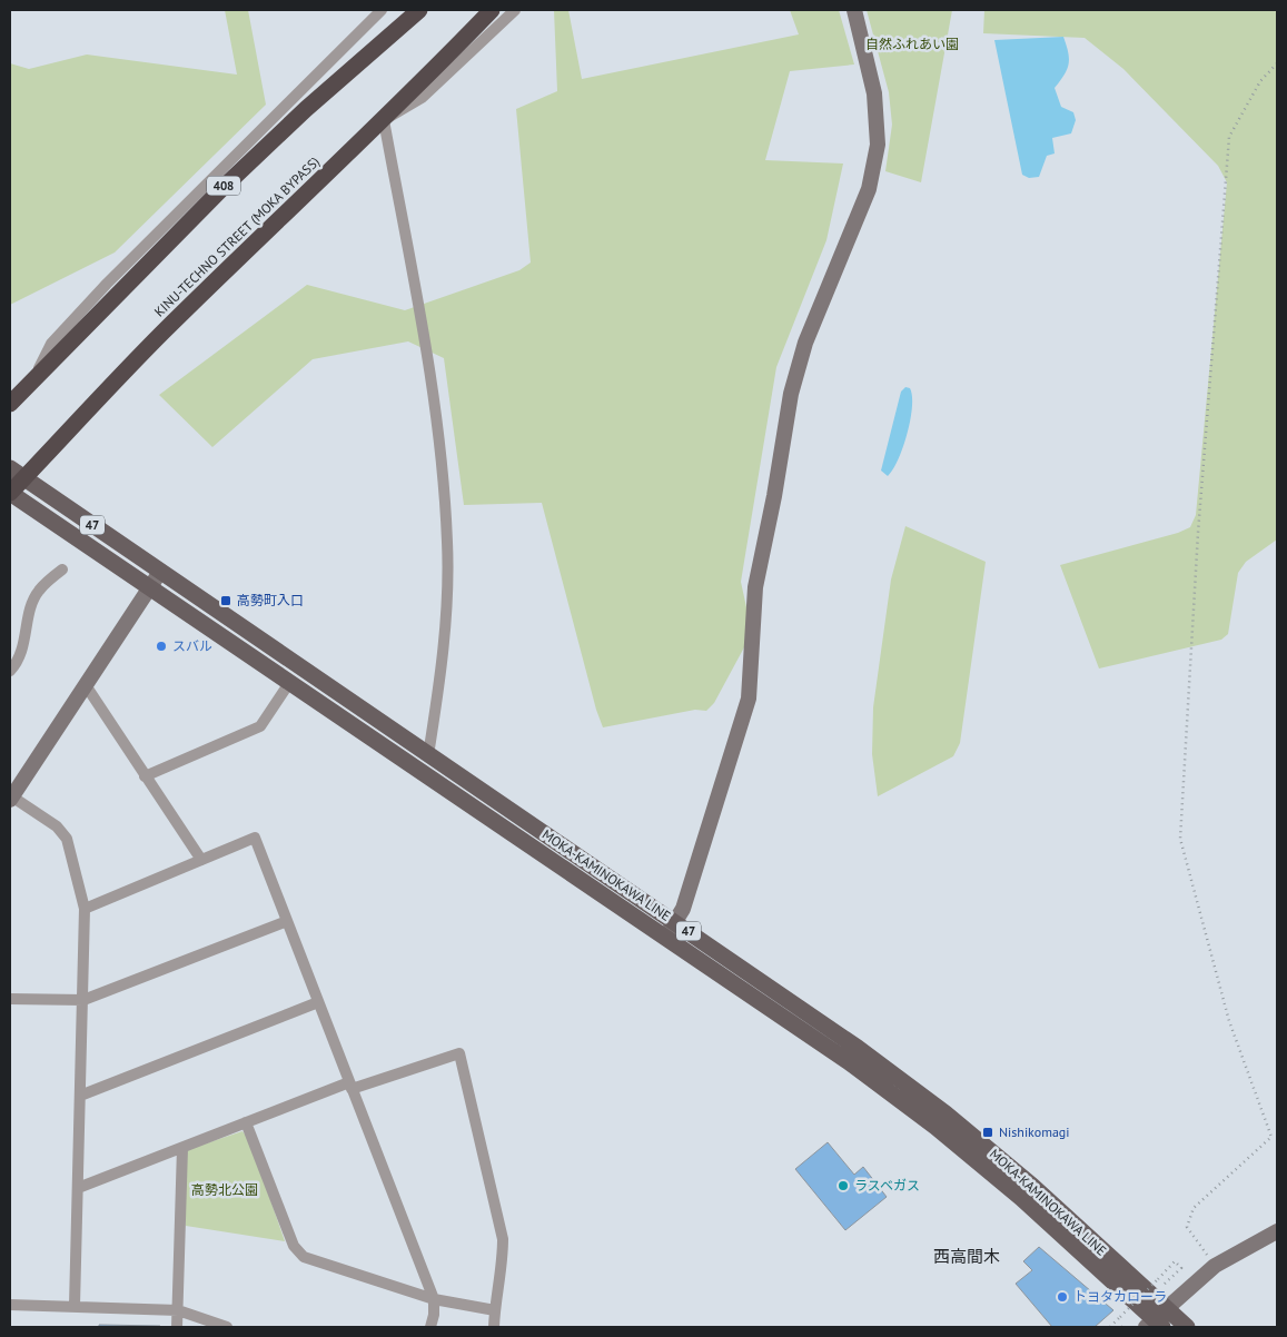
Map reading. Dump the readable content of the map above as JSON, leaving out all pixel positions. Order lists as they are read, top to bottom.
{
  "streets": {
    "highway": ["408", "KINU-TECHNO STREET (MOKA BYPASS)"],
    "main road": ["47", "MOKA-KAMINOKAWA LINE"]
  },
  "crossings": [
    ["KINU-TECHNO STREET (MOKA BYPASS)", "47"],
    ["KINU-TECHNO STREET (MOKA BYPASS)", "MOKA-KAMINOKAWA LINE"],
    ["47", "MOKA-KAMINOKAWA LINE"]
  ],
  "districts": ["西高間木"],
  "parks": ["自然ふれあい園", "高勢北公園"],
  "places": {
    "transit": ["高勢町入口", "Nishikomagi"],
    "other": ["スバル", "ラスベガス", "トヨタカローラ"]
  }
}
